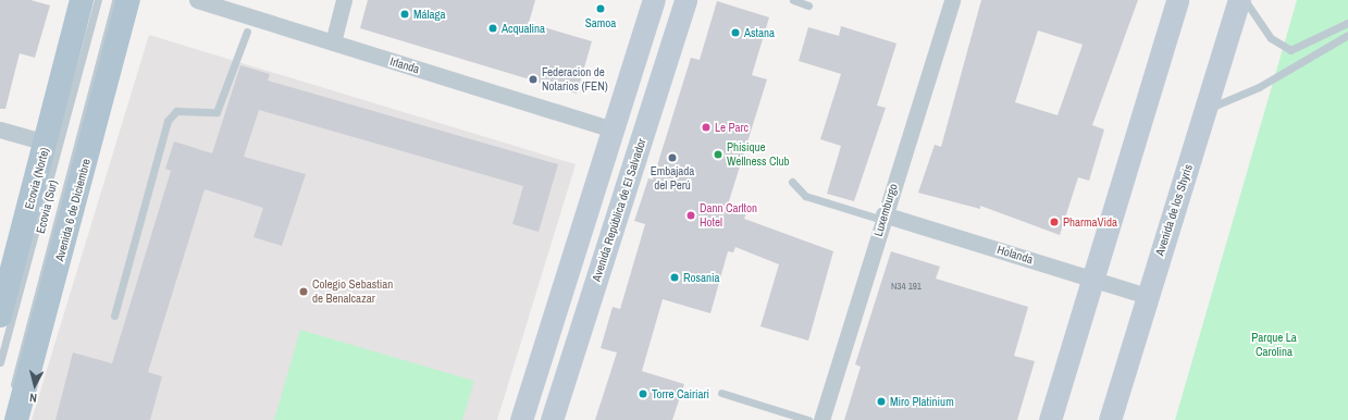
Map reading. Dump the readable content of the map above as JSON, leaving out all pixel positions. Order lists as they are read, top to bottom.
{
  "streets": {
    "main road": ["Avenida 6 de Diciembre", "Avenida República de El Salvador", "Avenida de los Shyris"],
    "street": ["Irlanda", "Luxemburgo", "Holanda"],
    "lane": ["Ecovia (Norte)", "Ecovia (Sur)"]
  },
  "crossings": [
    ["Luxemburgo", "Holanda"],
    ["Avenida de los Shyris", "Holanda"]
  ],
  "parks": ["Parque La Carolina"],
  "places": [
    "Samoa",
    "Málaga",
    "Acqualina",
    "Astana",
    "Federacion de Notarios (FEN)",
    "Le Parc",
    "Phisique Wellness Club",
    "Embajada del Perú",
    "Dann Carlton Hotel",
    "PharmaVida",
    "Rosania",
    "Colegio Sebastian de Benalcazar",
    "Torre Cairiari",
    "Miro Platinium"
  ],
  "house_numbers": ["N34 191"],
  "north": "bottom"
}
